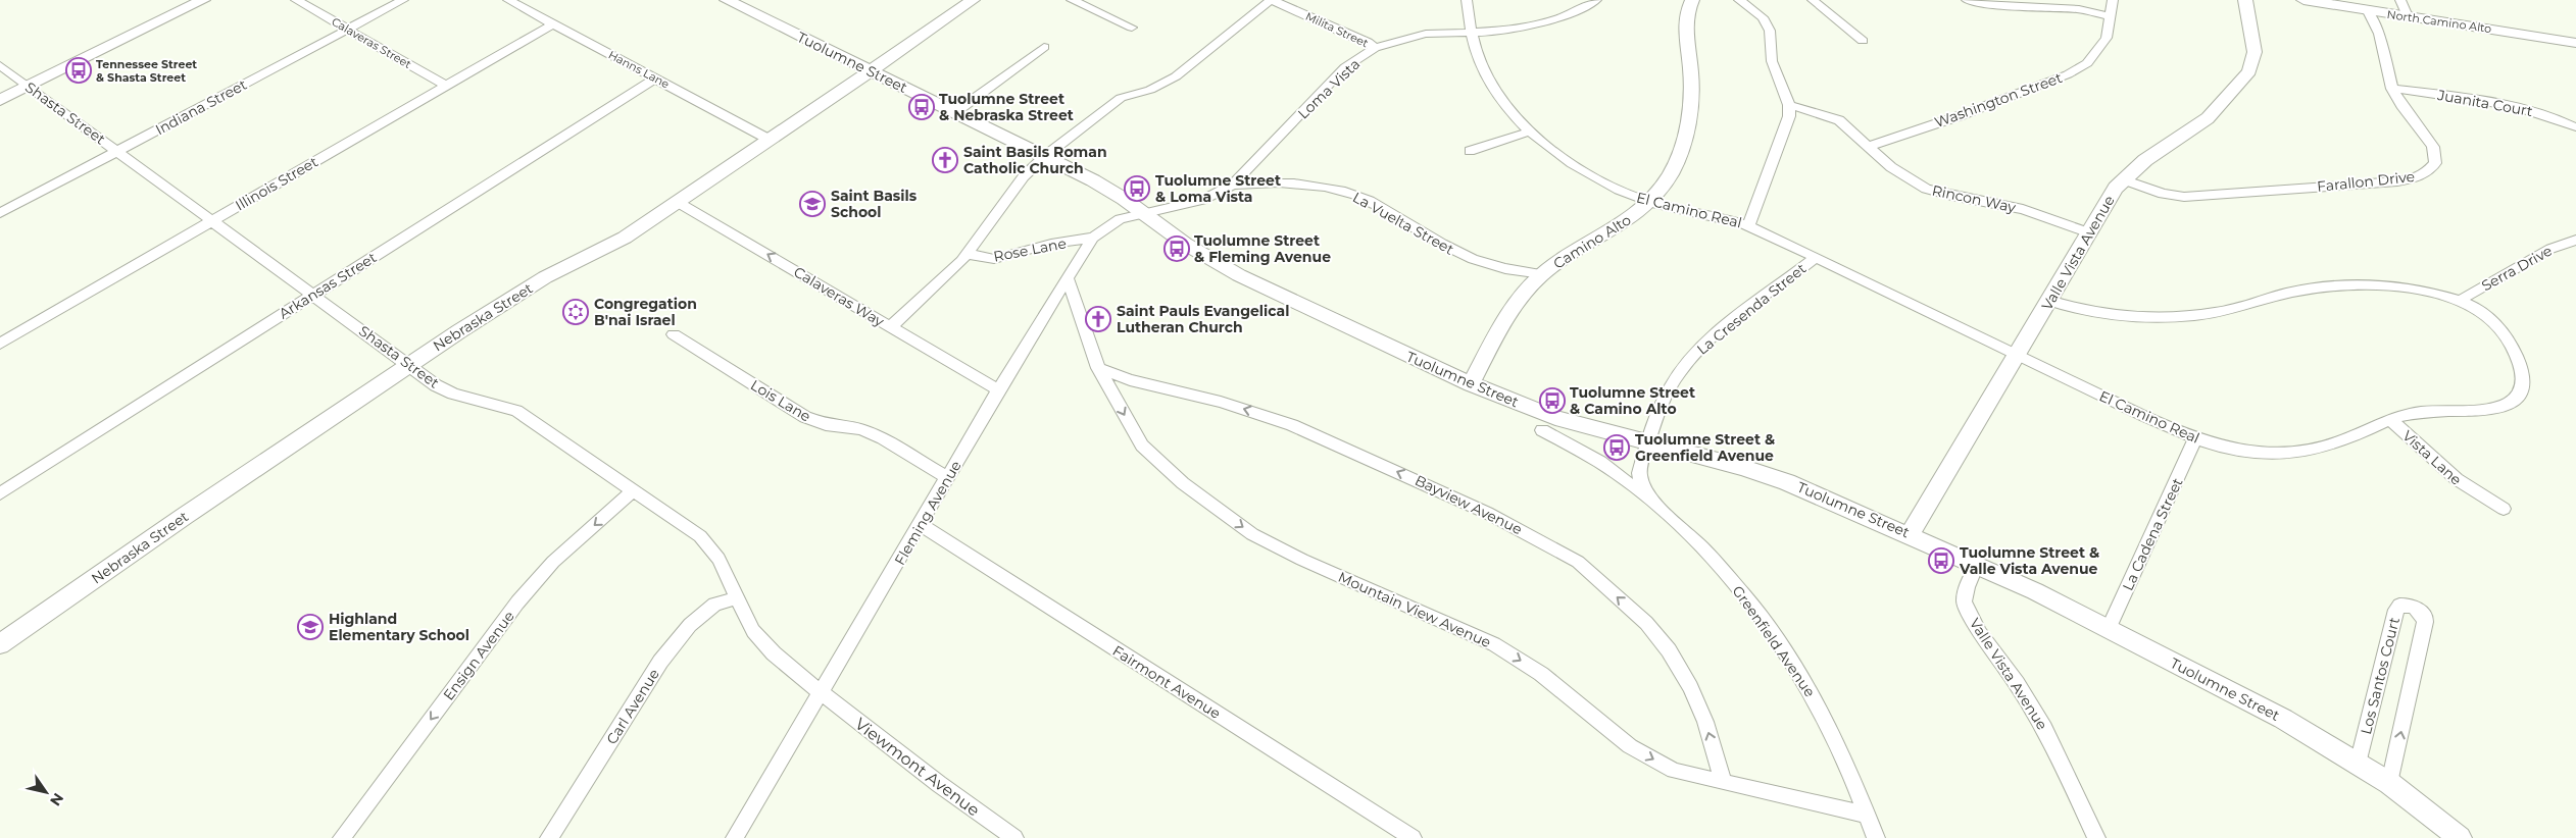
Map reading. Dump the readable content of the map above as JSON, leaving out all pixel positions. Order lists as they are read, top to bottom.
{
  "streets": {
    "street": [
      "North Camino Alto",
      "Milita Street",
      "Calaveras Street",
      "Tuolumne Street",
      "Hanns Lane",
      "Loma Vista",
      "Washington Street",
      "Juanita Court",
      "Indiana Street",
      "Shasta Street",
      "Farallon Drive",
      "Illinois Street",
      "Rincon Way",
      "El Camino Real",
      "La Vuelta Street",
      "Camino Alto",
      "Rose Lane",
      "Valle Vista Avenue",
      "Serra Drive",
      "Arkansas Street",
      "Calaveras Way",
      "La Cresenda Street",
      "Nebraska Street",
      "Lois Lane",
      "Vista Lane",
      "Bayview Avenue",
      "Fleming Avenue",
      "La Cadena Street",
      "Mountain View Avenue",
      "Greenfield Avenue",
      "Ensign Avenue",
      "Los Santos Court",
      "Fairmont Avenue",
      "Carl Avenue",
      "Viewmont Avenue"
    ]
  },
  "crossings": [
    ["North Camino Alto", "Farallon Drive"],
    ["Milita Street", "Loma Vista"],
    ["Calaveras Street", "Indiana Street"],
    ["Calaveras Street", "Illinois Street"],
    ["Tuolumne Street", "Loma Vista"],
    ["Tuolumne Street", "Camino Alto"],
    ["Tuolumne Street", "Valle Vista Avenue"],
    ["Tuolumne Street", "La Cresenda Street"],
    ["Tuolumne Street", "Nebraska Street"],
    ["Tuolumne Street", "Fleming Avenue"],
    ["Tuolumne Street", "La Cadena Street"],
    ["Tuolumne Street", "Greenfield Avenue"],
    ["Tuolumne Street", "Los Santos Court"],
    ["Hanns Lane", "Illinois Street"],
    ["Hanns Lane", "Arkansas Street"],
    ["Hanns Lane", "Nebraska Street"],
    ["Loma Vista", "El Camino Real"],
    ["Loma Vista", "La Vuelta Street"],
    ["Loma Vista", "Fleming Avenue"],
    ["Washington Street", "Rincon Way"],
    ["Juanita Court", "Farallon Drive"],
    ["Indiana Street", "Shasta Street"],
    ["Shasta Street", "Illinois Street"],
    ["Shasta Street", "Arkansas Street"],
    ["Shasta Street", "Nebraska Street"],
    ["Shasta Street", "Fleming Avenue"],
    ["Shasta Street", "Ensign Avenue"],
    ["Shasta Street", "Carl Avenue"],
    ["Shasta Street", "Viewmont Avenue"],
    ["Farallon Drive", "Valle Vista Avenue"],
    ["Rincon Way", "Valle Vista Avenue"],
    ["El Camino Real", "Camino Alto"],
    ["El Camino Real", "Valle Vista Avenue"],
    ["El Camino Real", "Serra Drive"],
    ["El Camino Real", "La Cresenda Street"],
    ["El Camino Real", "Vista Lane"],
    ["El Camino Real", "La Cadena Street"],
    ["La Vuelta Street", "Camino Alto"],
    ["Rose Lane", "Fleming Avenue"],
    ["Calaveras Way", "Nebraska Street"],
    ["Calaveras Way", "Fleming Avenue"],
    ["La Cresenda Street", "Greenfield Avenue"],
    ["Lois Lane", "Fleming Avenue"],
    ["Bayview Avenue", "Mountain View Avenue"],
    ["Fleming Avenue", "Mountain View Avenue"],
    ["Fleming Avenue", "Fairmont Avenue"],
    ["Fleming Avenue", "Viewmont Avenue"],
    ["Mountain View Avenue", "Greenfield Avenue"]
  ],
  "one_way": [
    "Calaveras Way",
    "Bayview Avenue",
    "Mountain View Avenue",
    "Ensign Avenue"
  ],
  "places": {
    "bus stop": [
      "Tennessee Street & Shasta Street",
      "Tuolumne Street & Nebraska Street",
      "Tuolumne Street & Loma Vista",
      "Tuolumne Street & Fleming Avenue",
      "Tuolumne Street & Camino Alto",
      "Tuolumne Street & Greenfield Avenue",
      "Tuolumne Street & Valle Vista Avenue"
    ],
    "church": ["Saint Basils Roman Catholic Church", "Saint Pauls Evangelical Lutheran Church"],
    "school or university": ["Saint Basils School", "Highland Elementary School"],
    "synagogue": ["Congregation B'nai Israel"]
  },
  "north": "bottom right"
}
